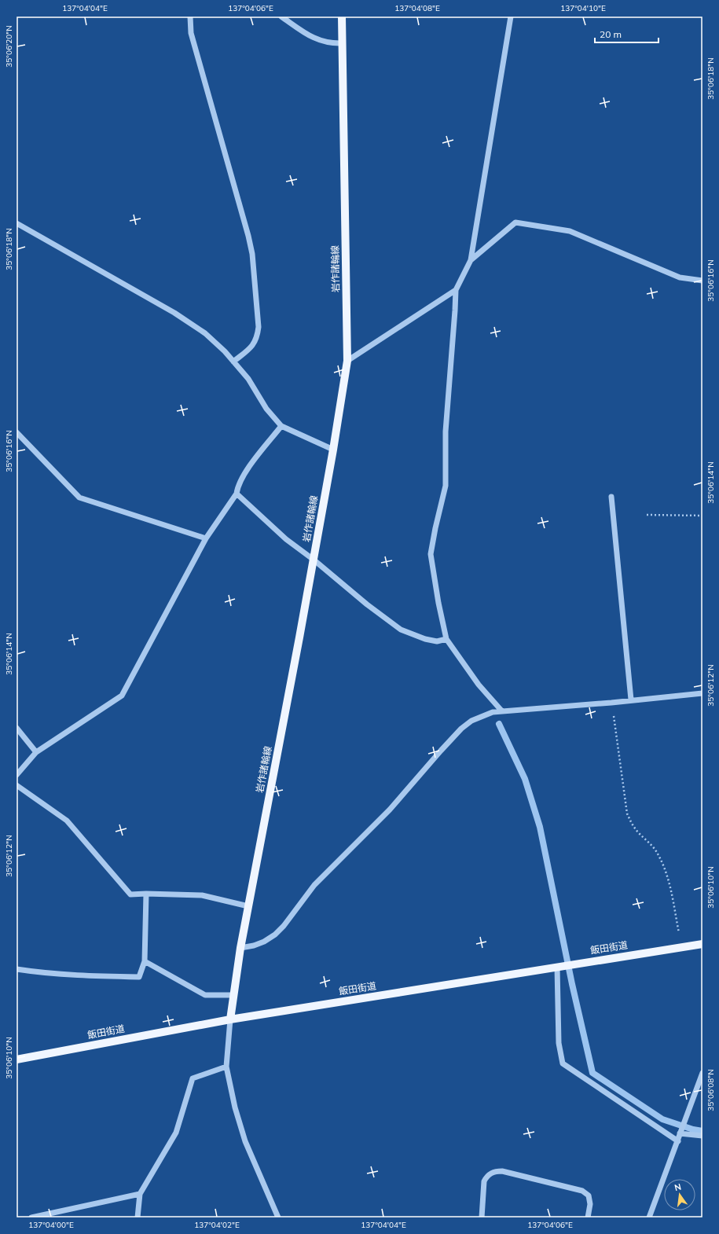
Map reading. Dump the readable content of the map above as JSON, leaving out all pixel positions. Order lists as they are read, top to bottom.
{
  "streets": {
    "main road": ["岩作諸輪線", "飯田街道"]
  },
  "crossings": [
    ["岩作諸輪線", "飯田街道"]
  ],
  "scale_bar": "20 m",
  "north": "top",
  "coordinates": [
    "137°04'04\"E",
    "137°04'06\"E",
    "137°04'08\"E",
    "137°04'10\"E",
    "35°06'20\"N",
    "35°06'18\"N",
    "35°06'16\"N",
    "35°06'14\"N",
    "35°06'12\"N",
    "35°06'10\"N",
    "35°06'08\"N",
    "137°04'00\"E",
    "137°04'02\"E"
  ]
}
